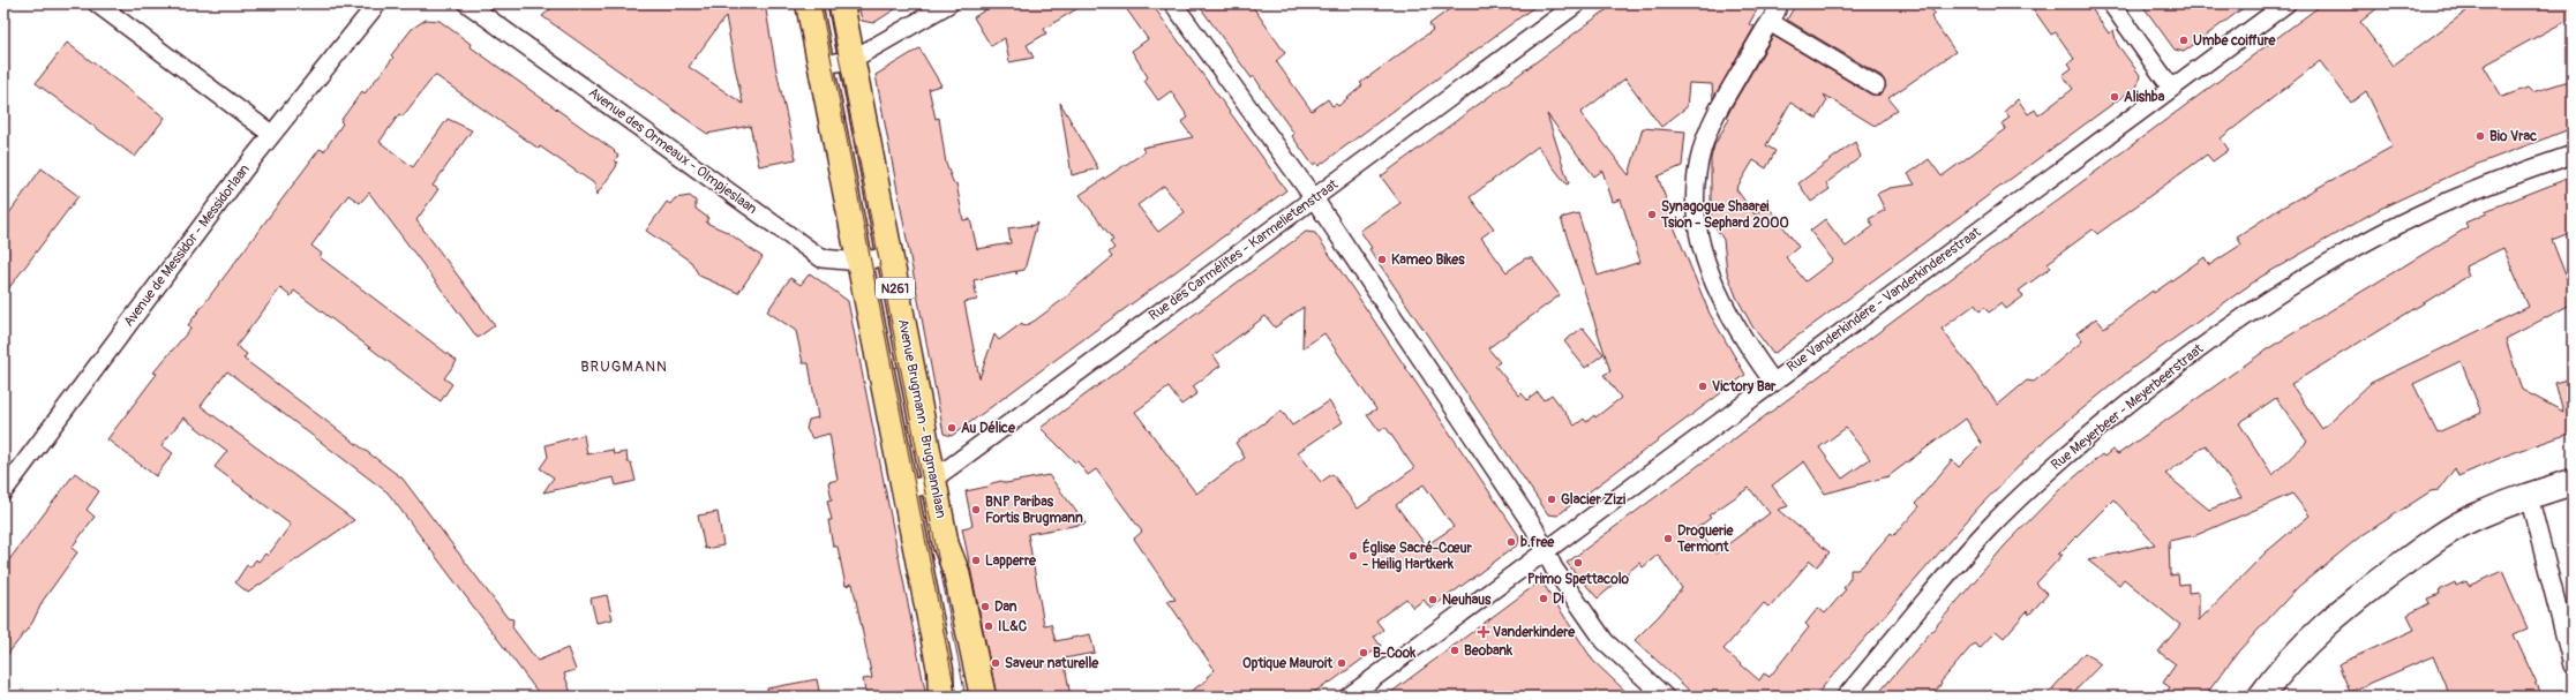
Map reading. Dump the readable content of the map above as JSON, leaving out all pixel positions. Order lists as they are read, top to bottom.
{
  "streets": {
    "main road": ["N261", "Avenue Brugmann - Brugmannlaan"],
    "street": [
      "Avenue des Ormeaux - Olmpjeslaan",
      "Avenue de Messidor - Messidorlaan",
      "Rue des Carmélites - Karmelietenstraat",
      "Rue Vanderkindere - Vanderkinderestraat",
      "Rue Meyerbeer - Meyerbeerstraat"
    ]
  },
  "crossings": [
    ["Avenue des Ormeaux - Olmpjeslaan", "N261"],
    ["Avenue des Ormeaux - Olmpjeslaan", "Avenue Brugmann - Brugmannlaan"],
    ["Rue des Carmélites - Karmelietenstraat", "N261"],
    ["Rue des Carmélites - Karmelietenstraat", "Avenue Brugmann - Brugmannlaan"]
  ],
  "districts": ["BRUGMANN"],
  "places": {
    "other": [
      "Umbe coiffure",
      "Alishba",
      "Bio Vrac",
      "Synagogue Shaarei Tsion - Sephard 2000",
      "Kameo Bikes",
      "Victory Bar",
      "Au Délice",
      "Glacier Zizi",
      "BNP Paribas Fortis Brugmann",
      "Droguerie Termont",
      "b.free",
      "Église Sacré-Cœur - Heilig Hartkerk",
      "Lapperre",
      "Primo Spettacolo",
      "Di",
      "Neuhaus",
      "Dan",
      "IL&C",
      "Beobank",
      "B-Cook",
      "Saveur naturelle",
      "Optique Mauroit"
    ],
    "health": ["Vanderkindere"]
  }
}
